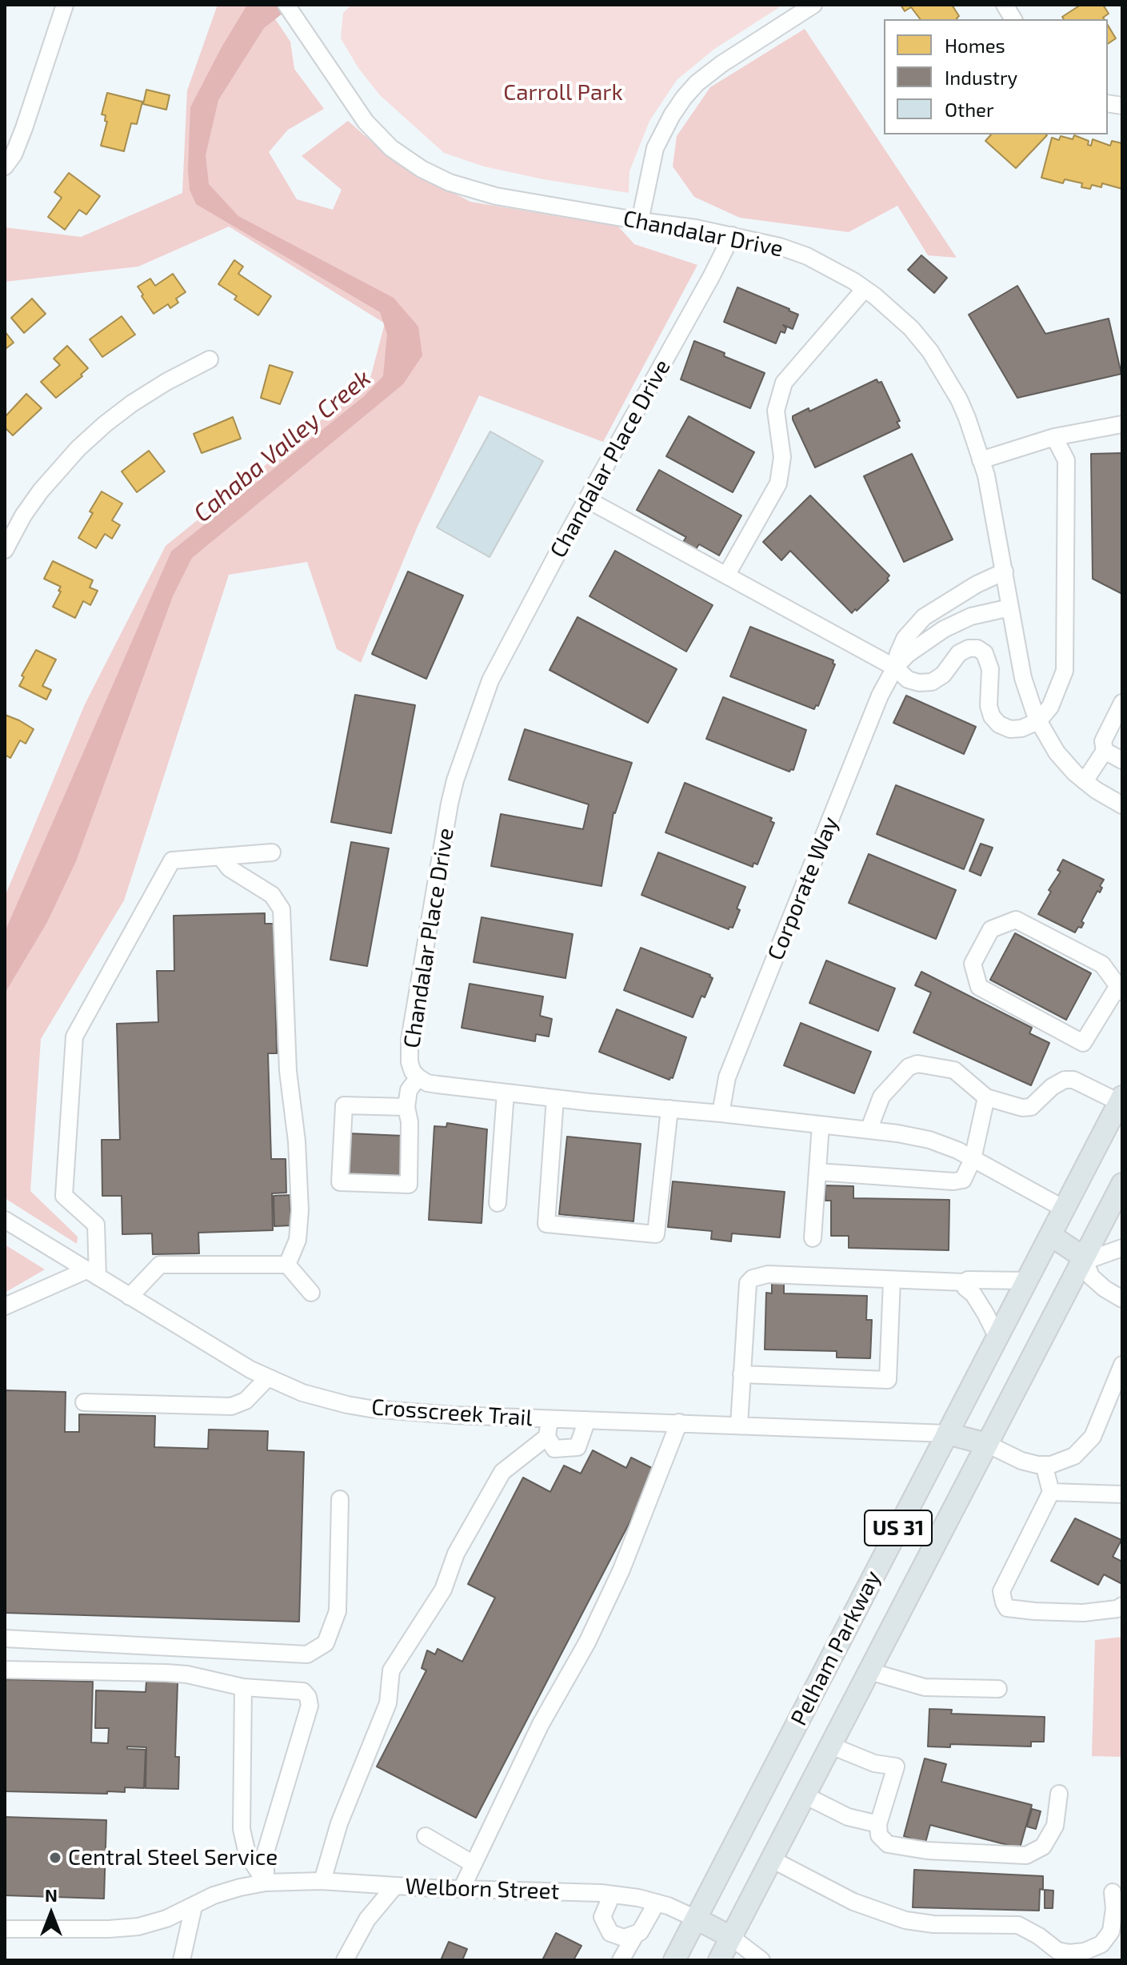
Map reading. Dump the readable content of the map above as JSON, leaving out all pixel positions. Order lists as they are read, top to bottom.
{
  "streets": {
    "main road": ["US 31", "Pelham Parkway"],
    "street": [
      "Chandalar Drive",
      "Chandalar Place Drive",
      "Corporate Way",
      "Crosscreek Trail",
      "Welborn Street"
    ]
  },
  "crossings": [
    ["Chandalar Drive", "Chandalar Place Drive"],
    ["Chandalar Drive", "Corporate Way"],
    ["Chandalar Place Drive", "Corporate Way"],
    ["Chandalar Place Drive", "Pelham Parkway"],
    ["Crosscreek Trail", "Pelham Parkway"],
    ["Pelham Parkway", "Welborn Street"]
  ],
  "water": ["Cahaba Valley Creek"],
  "parks": ["Carroll Park"],
  "places": ["Central Steel Service"],
  "legend": ["Homes", "Industry", "Other"],
  "north": "top"
}
